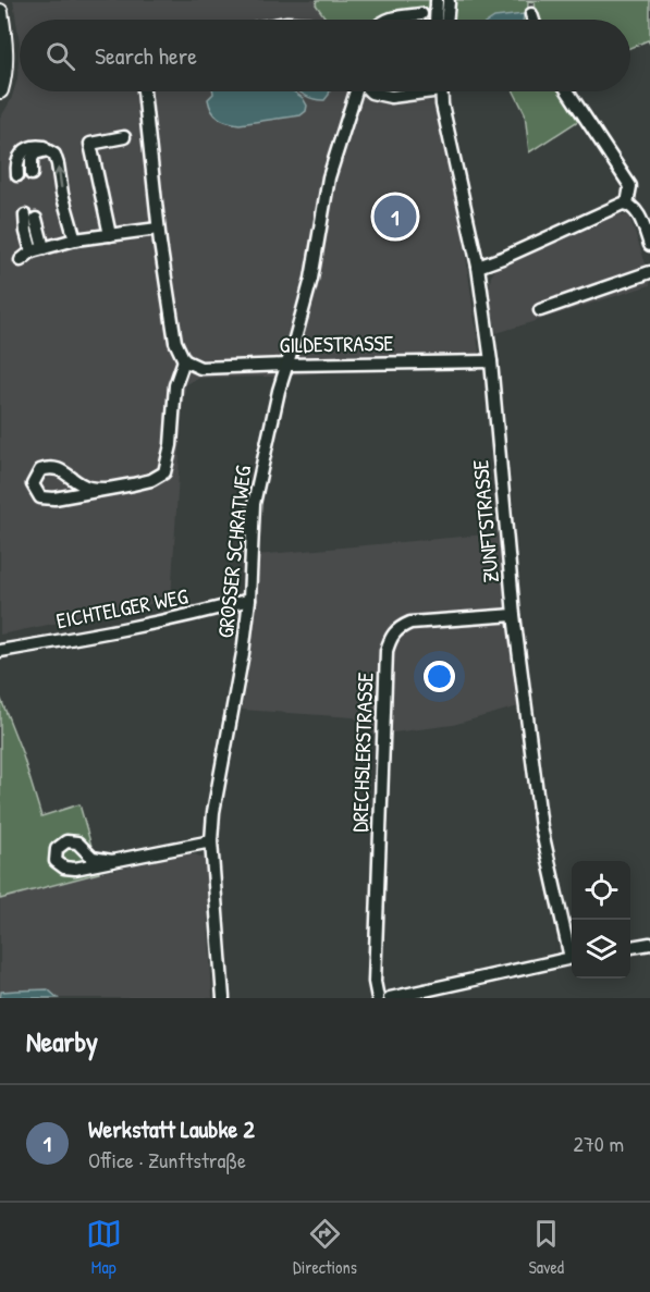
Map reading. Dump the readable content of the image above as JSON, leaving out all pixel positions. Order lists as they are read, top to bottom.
{
  "streets": {
    "street": [
      "GILDESTRASSE",
      "ZUNFTSTRASSE",
      "GROSSER SCHRATWEG",
      "EICHTELGER WEG",
      "DRECHSLERSTRASSE"
    ]
  },
  "crossings": [
    ["GILDESTRASSE", "ZUNFTSTRASSE"],
    ["GILDESTRASSE", "GROSSER SCHRATWEG"],
    ["ZUNFTSTRASSE", "DRECHSLERSTRASSE"],
    ["GROSSER SCHRATWEG", "EICHTELGER WEG"]
  ],
  "page": {
    "search": "Search here",
    "pins": "1",
    "heading": "Nearby",
    "list": [
      {
        "mark": "1",
        "name": "Werkstatt Laubke 2",
        "note": "Office · Zunftstraße",
        "value": "270 m"
      }
    ],
    "nav": ["Map", "Directions", "Saved"]
  }
}
